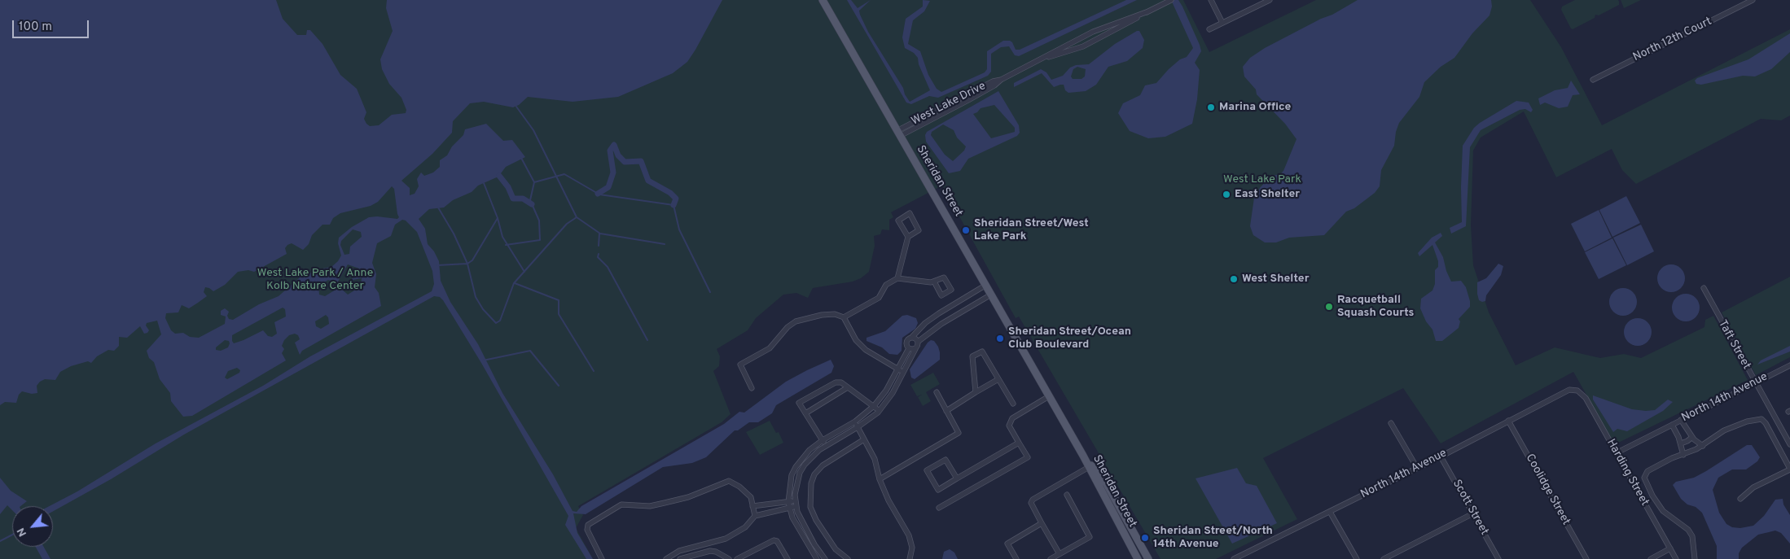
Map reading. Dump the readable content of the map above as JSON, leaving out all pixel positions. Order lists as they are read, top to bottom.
{
  "streets": {
    "main road": ["Sheridan Street"],
    "street": [
      "North 12th Court",
      "West Lake Drive",
      "Taft Street",
      "North 14th Avenue",
      "Harding Street",
      "Coolidge Street",
      "Scott Street"
    ]
  },
  "crossings": [
    ["West Lake Drive", "Sheridan Street"],
    ["Taft Street", "North 14th Avenue"],
    ["North 14th Avenue", "Harding Street"],
    ["North 14th Avenue", "Coolidge Street"],
    ["North 14th Avenue", "Scott Street"]
  ],
  "parks": ["West Lake Park", "West Lake Park / Anne Kolb Nature Center"],
  "places": [
    "Marina Office",
    "East Shelter",
    "Sheridan Street/West Lake Park",
    "West Shelter",
    "Racquetball Squash Courts",
    "Sheridan Street/Ocean Club Boulevard",
    "Sheridan Street/North 14th Avenue"
  ],
  "scale_bar": "100 m",
  "north": "bottom left"
}
